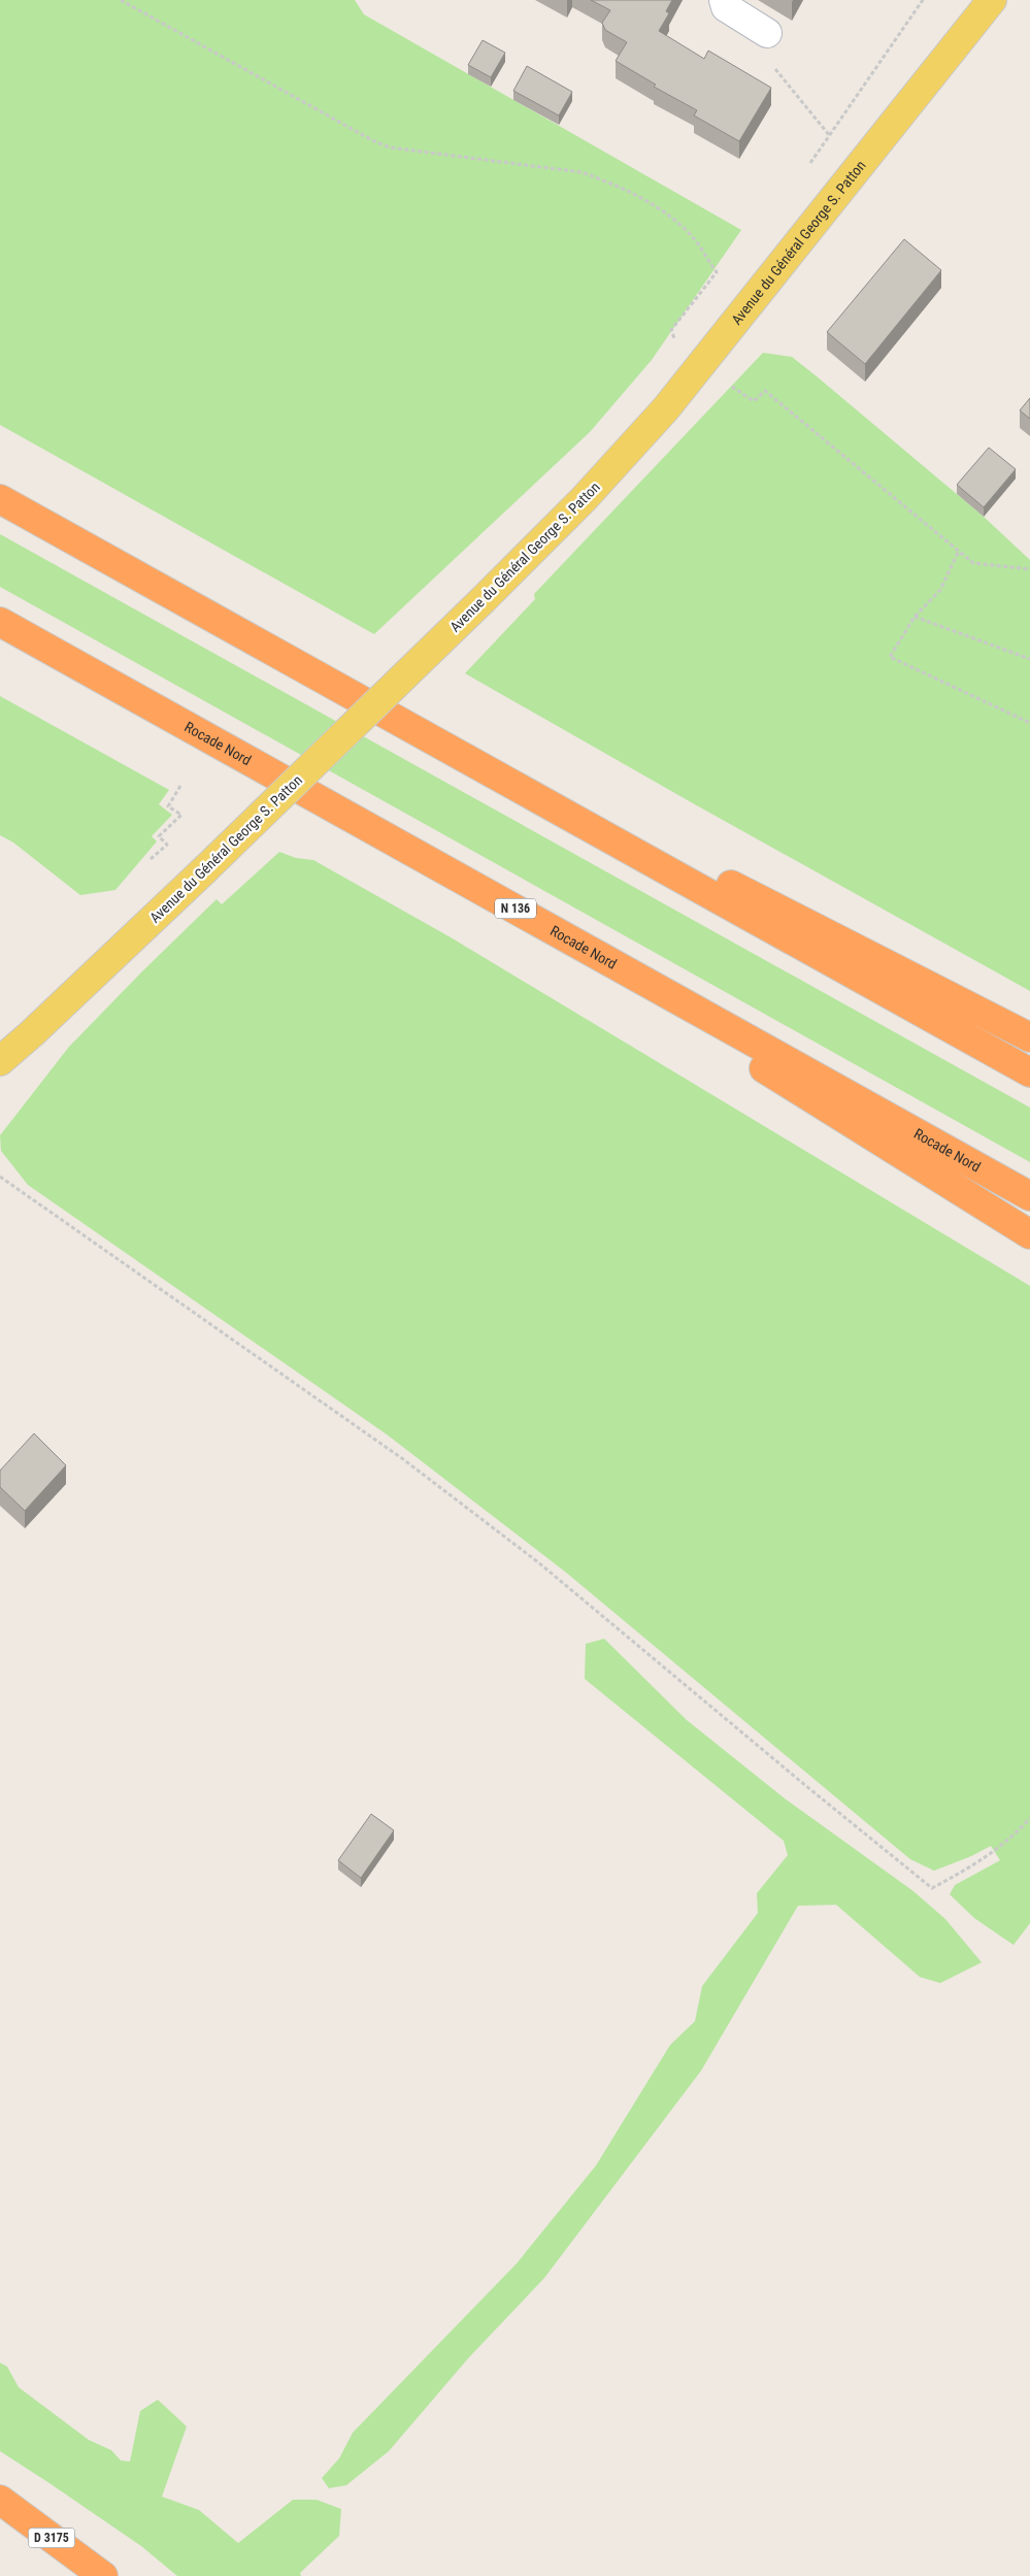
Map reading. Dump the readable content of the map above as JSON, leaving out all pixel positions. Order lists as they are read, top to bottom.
{
  "streets": {
    "highway": ["Rocade Nord", "N 136", "D 3175"],
    "main road": ["Avenue du Général George S. Patton"]
  }
}
